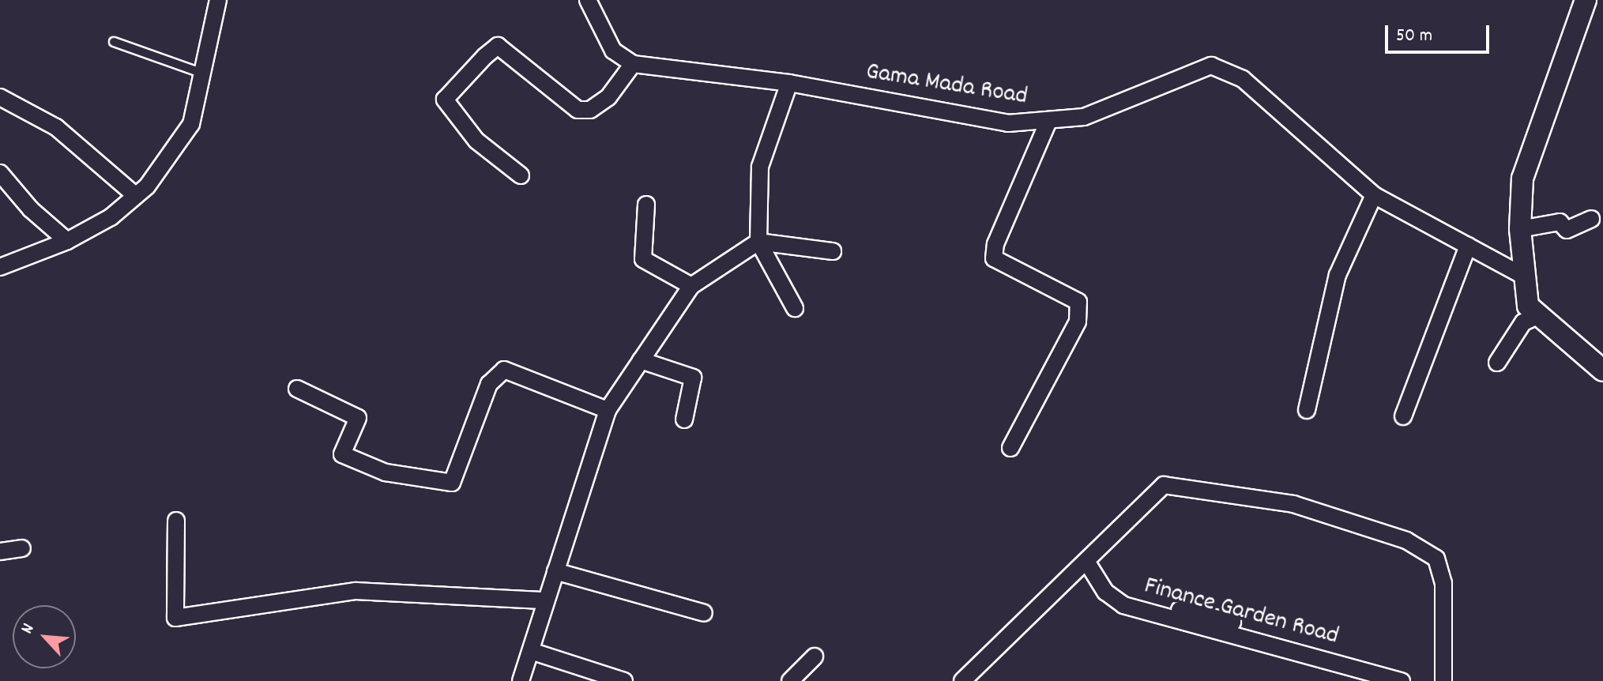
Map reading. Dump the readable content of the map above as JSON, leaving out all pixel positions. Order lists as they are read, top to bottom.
{
  "streets": {
    "street": ["Gama Mada Road", "Finance Garden Road"]
  },
  "scale_bar": "50 m",
  "north": "top left"
}
